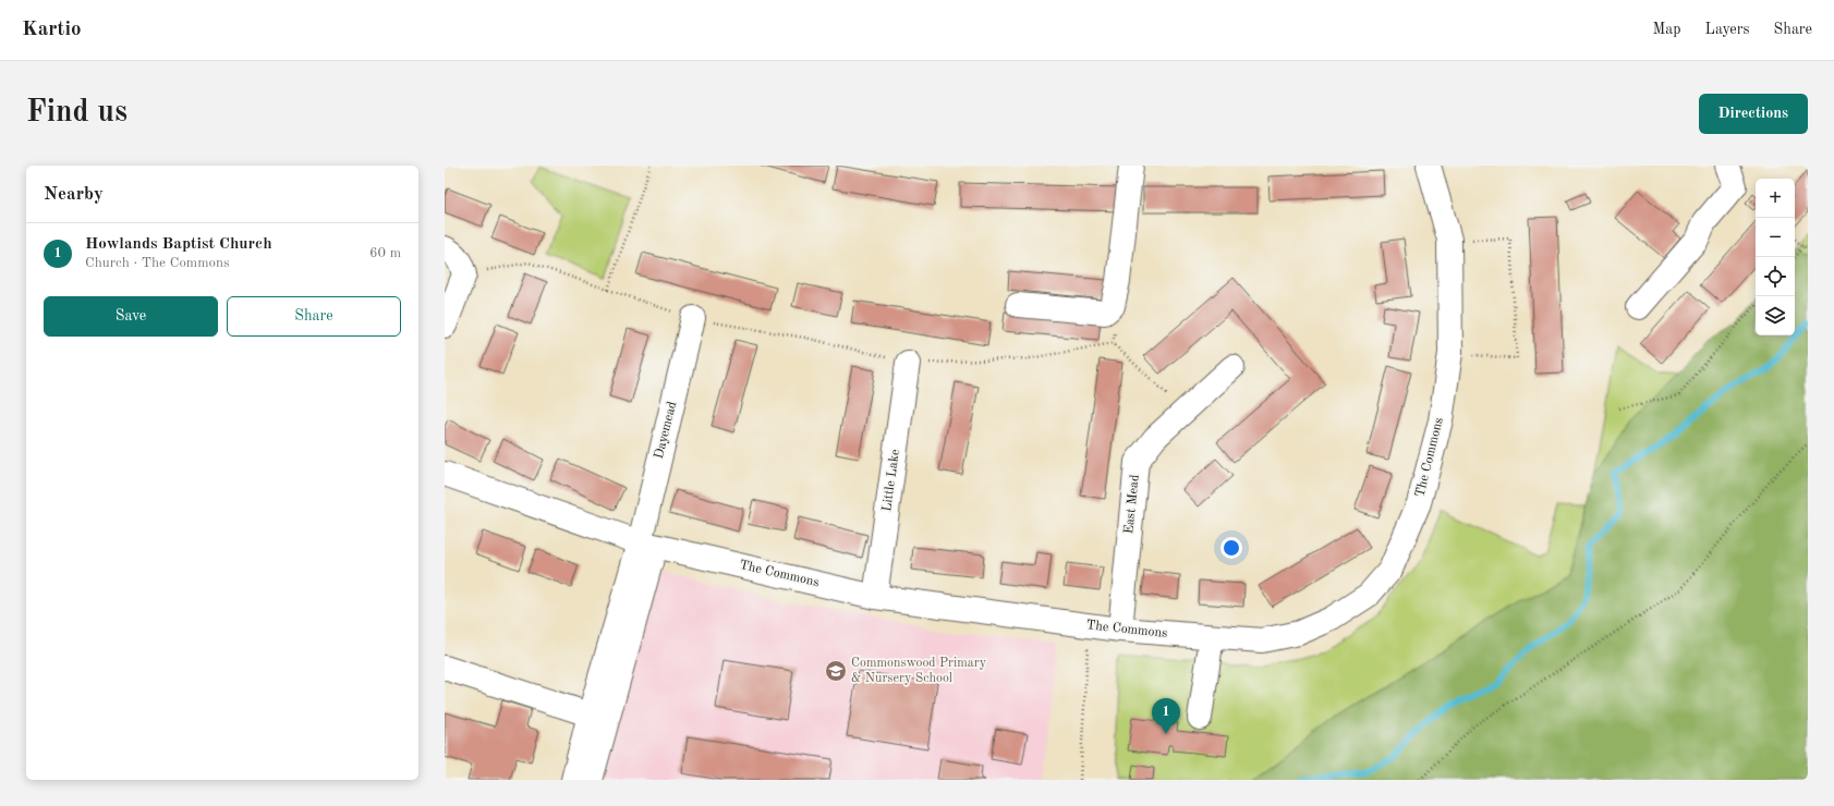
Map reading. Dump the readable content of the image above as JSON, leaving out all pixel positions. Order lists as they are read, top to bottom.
{
  "streets": {
    "street": [
      "Dayemead",
      "The Commons",
      "Little Lake",
      "East Mead"
    ]
  },
  "crossings": [
    ["Dayemead", "The Commons"],
    ["The Commons", "Little Lake"],
    ["The Commons", "East Mead"]
  ],
  "places": {
    "school or university": ["Commonswood Primary & Nursery School"]
  },
  "page": {
    "header": "Kartio",
    "nav": ["Map", "Layers", "Share"],
    "buttons": [
      "Directions",
      ["Save", "Share"]
    ],
    "title": "Find us",
    "heading": "Nearby",
    "map_buttons": ["+", "−"],
    "list": [
      {
        "mark": "1",
        "name": "Howlands Baptist Church",
        "note": "Church · The Commons",
        "value": "60 m"
      }
    ],
    "pins": "1"
  }
}
